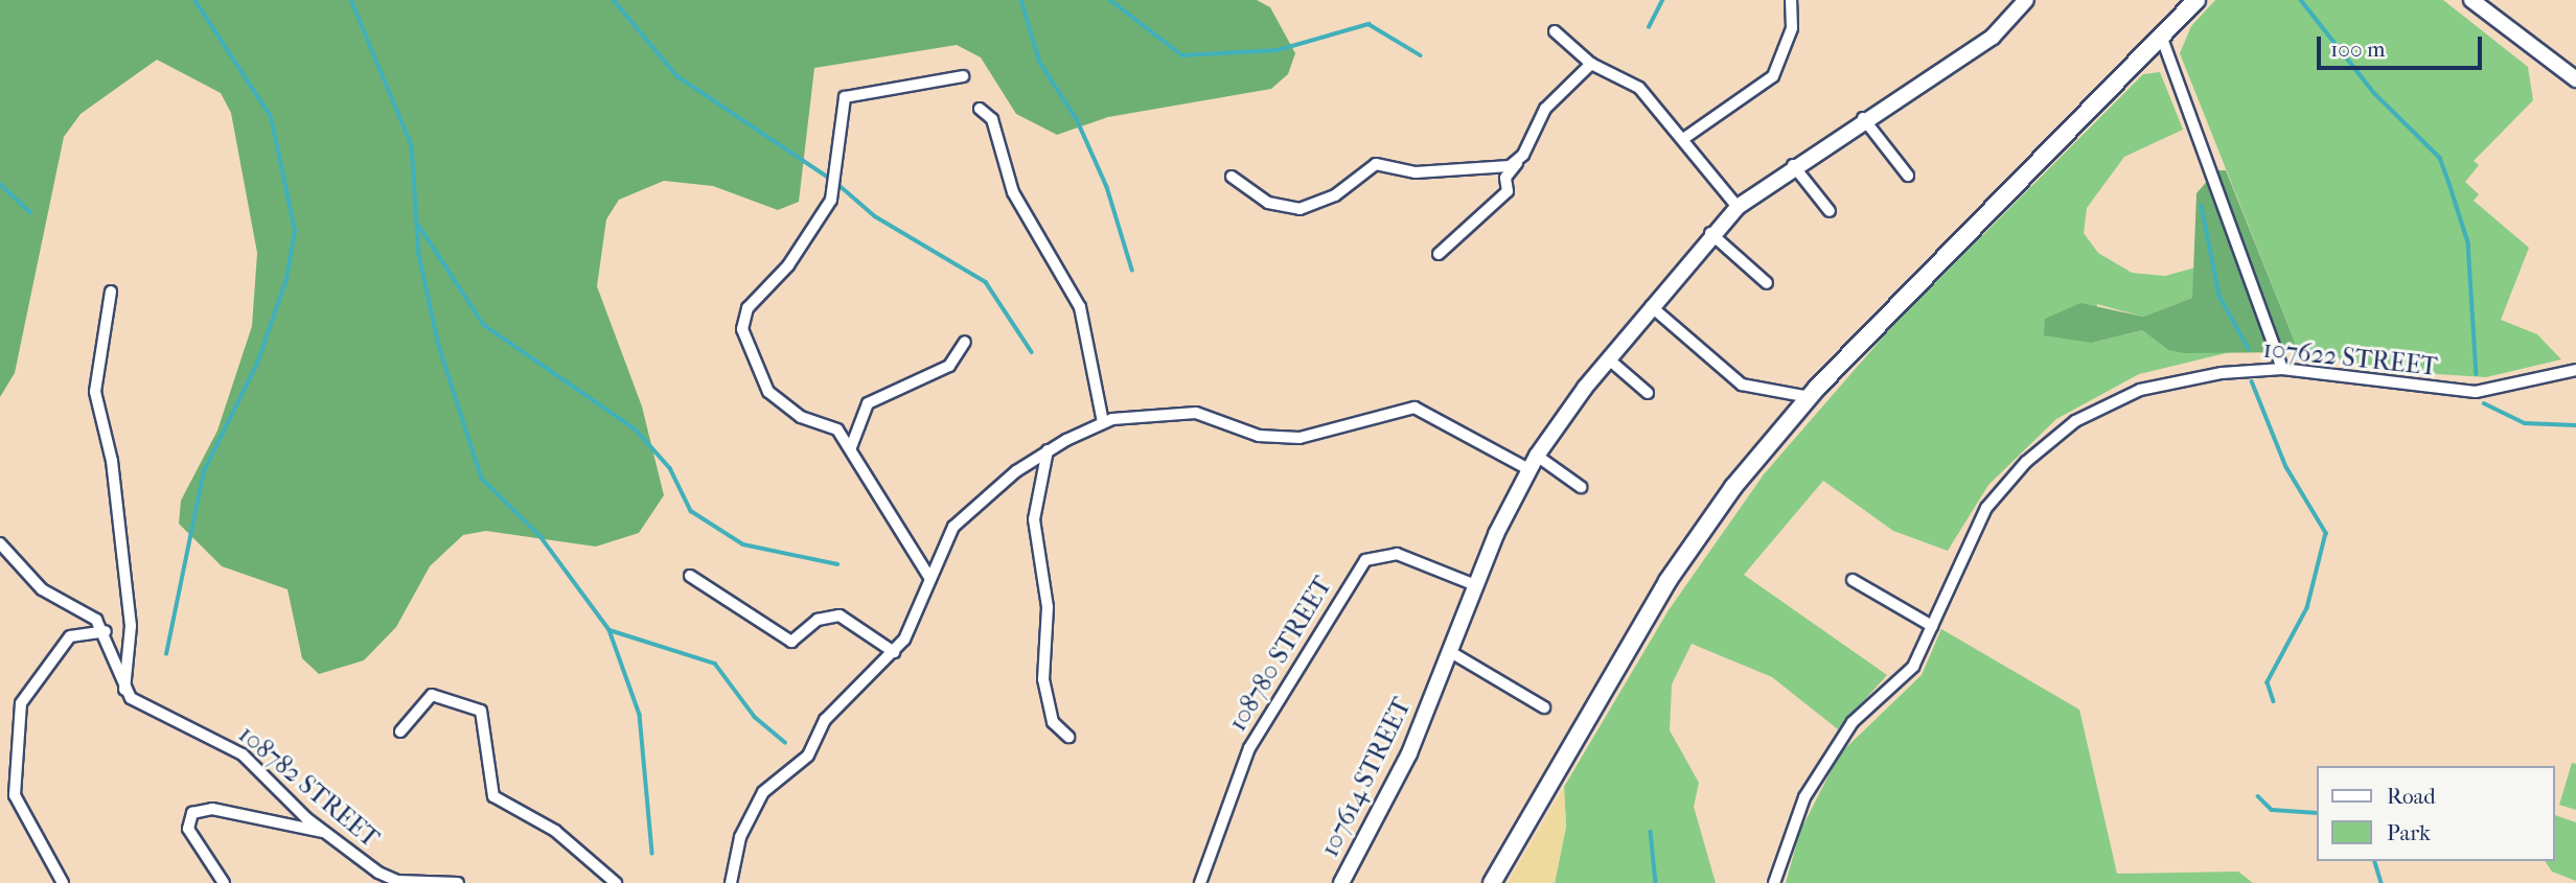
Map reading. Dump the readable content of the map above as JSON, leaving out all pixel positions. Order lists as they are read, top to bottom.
{
  "streets": {
    "street": [
      "107622 STREET",
      "108780 STREET",
      "107614 STREET",
      "108782 STREET"
    ]
  },
  "crossings": [
    ["108780 STREET", "107614 STREET"]
  ],
  "legend": ["Road", "Park"],
  "scale_bar": "100 m"
}
